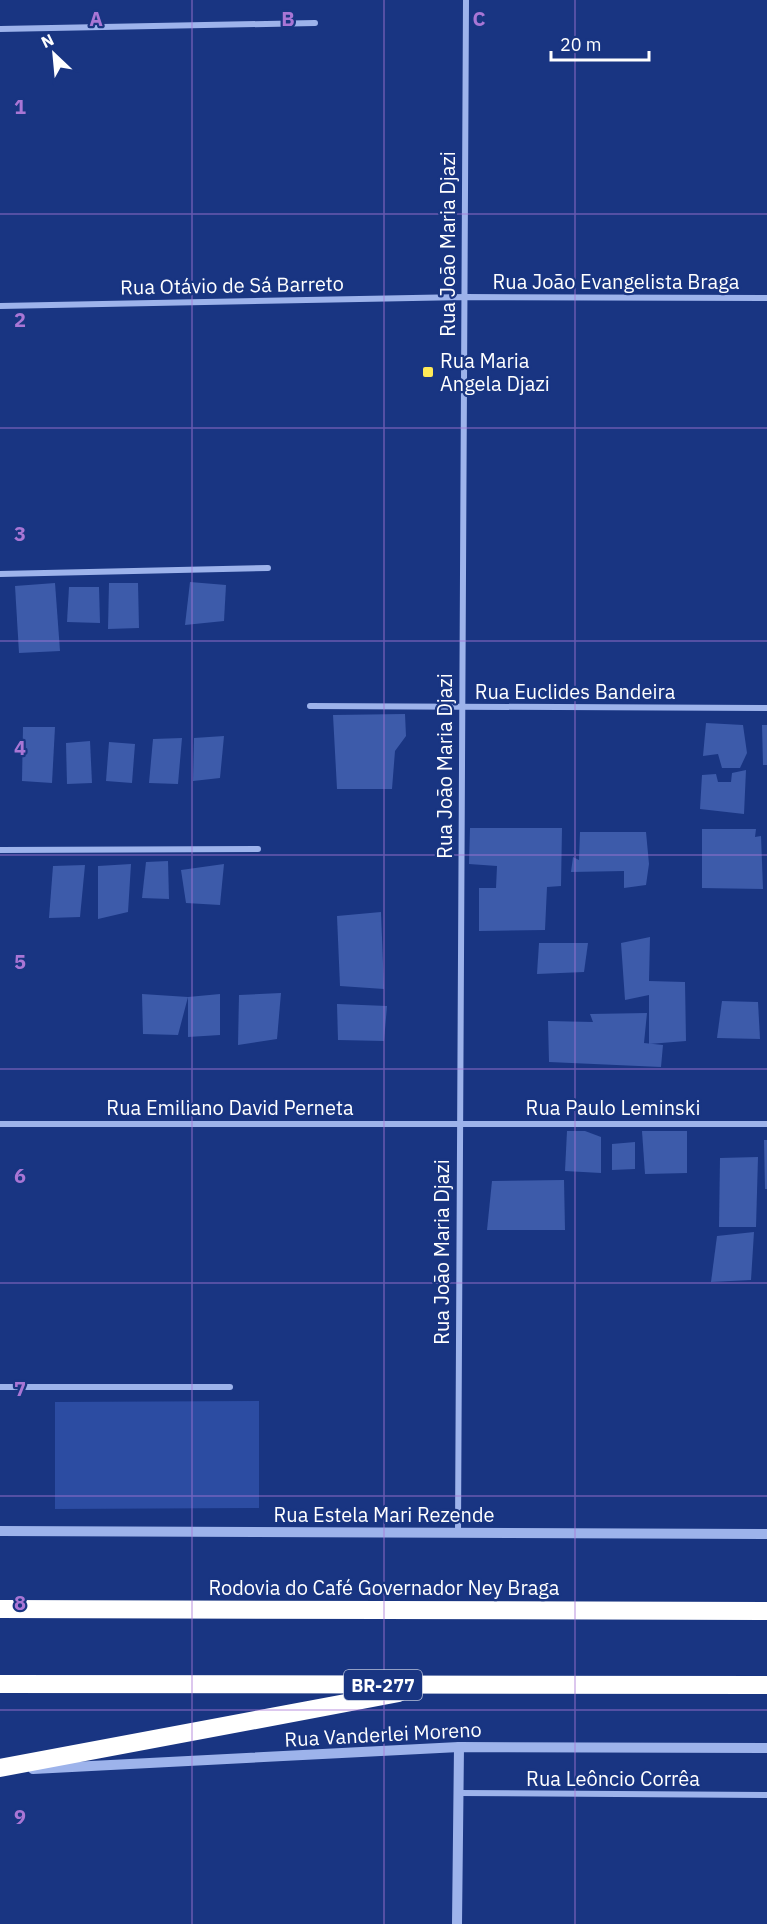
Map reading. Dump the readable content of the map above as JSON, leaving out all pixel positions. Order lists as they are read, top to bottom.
{
  "streets": {
    "highway": ["Rodovia do Café Governador Ney Braga", "BR-277"],
    "street": [
      "Rua João Maria Djazi",
      "Rua João Evangelista Braga",
      "Rua Otávio de Sá Barreto",
      "Rua Euclides Bandeira",
      "Rua Emiliano David Perneta",
      "Rua Paulo Leminski",
      "Rua Estela Mari Rezende",
      "Rua Vanderlei Moreno",
      "Rua Leôncio Corrêa"
    ]
  },
  "crossings": [
    ["Rua João Maria Djazi", "Rua João Evangelista Braga"],
    ["Rua João Maria Djazi", "Rua Otávio de Sá Barreto"],
    ["Rua João Maria Djazi", "Rua Euclides Bandeira"],
    ["Rua João Maria Djazi", "Rua Emiliano David Perneta"],
    ["Rua João Maria Djazi", "Rua Paulo Leminski"],
    ["Rua João Maria Djazi", "Rua Estela Mari Rezende"],
    ["Rua João Evangelista Braga", "Rua Otávio de Sá Barreto"],
    ["Rua Emiliano David Perneta", "Rua Paulo Leminski"]
  ],
  "places": {
    "transit": ["Rua Maria Angela Djazi"]
  },
  "scale_bar": "20 m",
  "north": "top left",
  "grid": {
    "columns": ["A", "B", "C"],
    "rows": [
      "1",
      "2",
      "3",
      "4",
      "5",
      "6",
      "7",
      "8",
      "9"
    ]
  }
}
